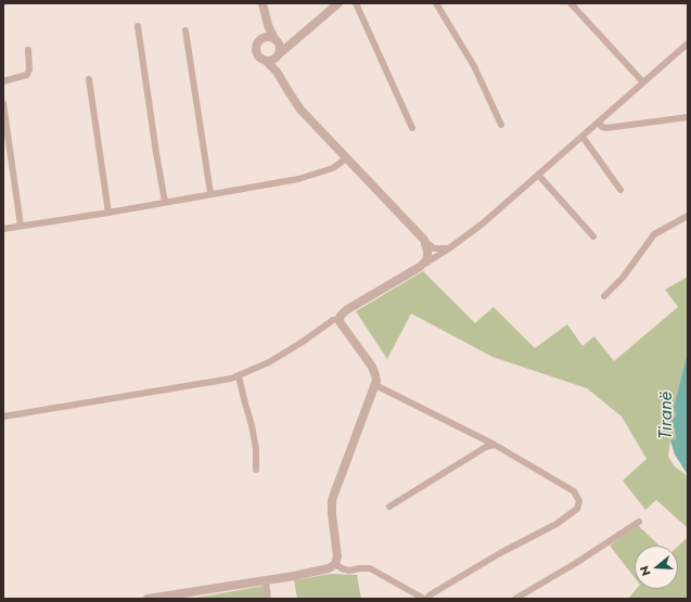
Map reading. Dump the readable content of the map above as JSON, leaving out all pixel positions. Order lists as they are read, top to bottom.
{
  "water": ["Tiranë"],
  "north": "left"
}
